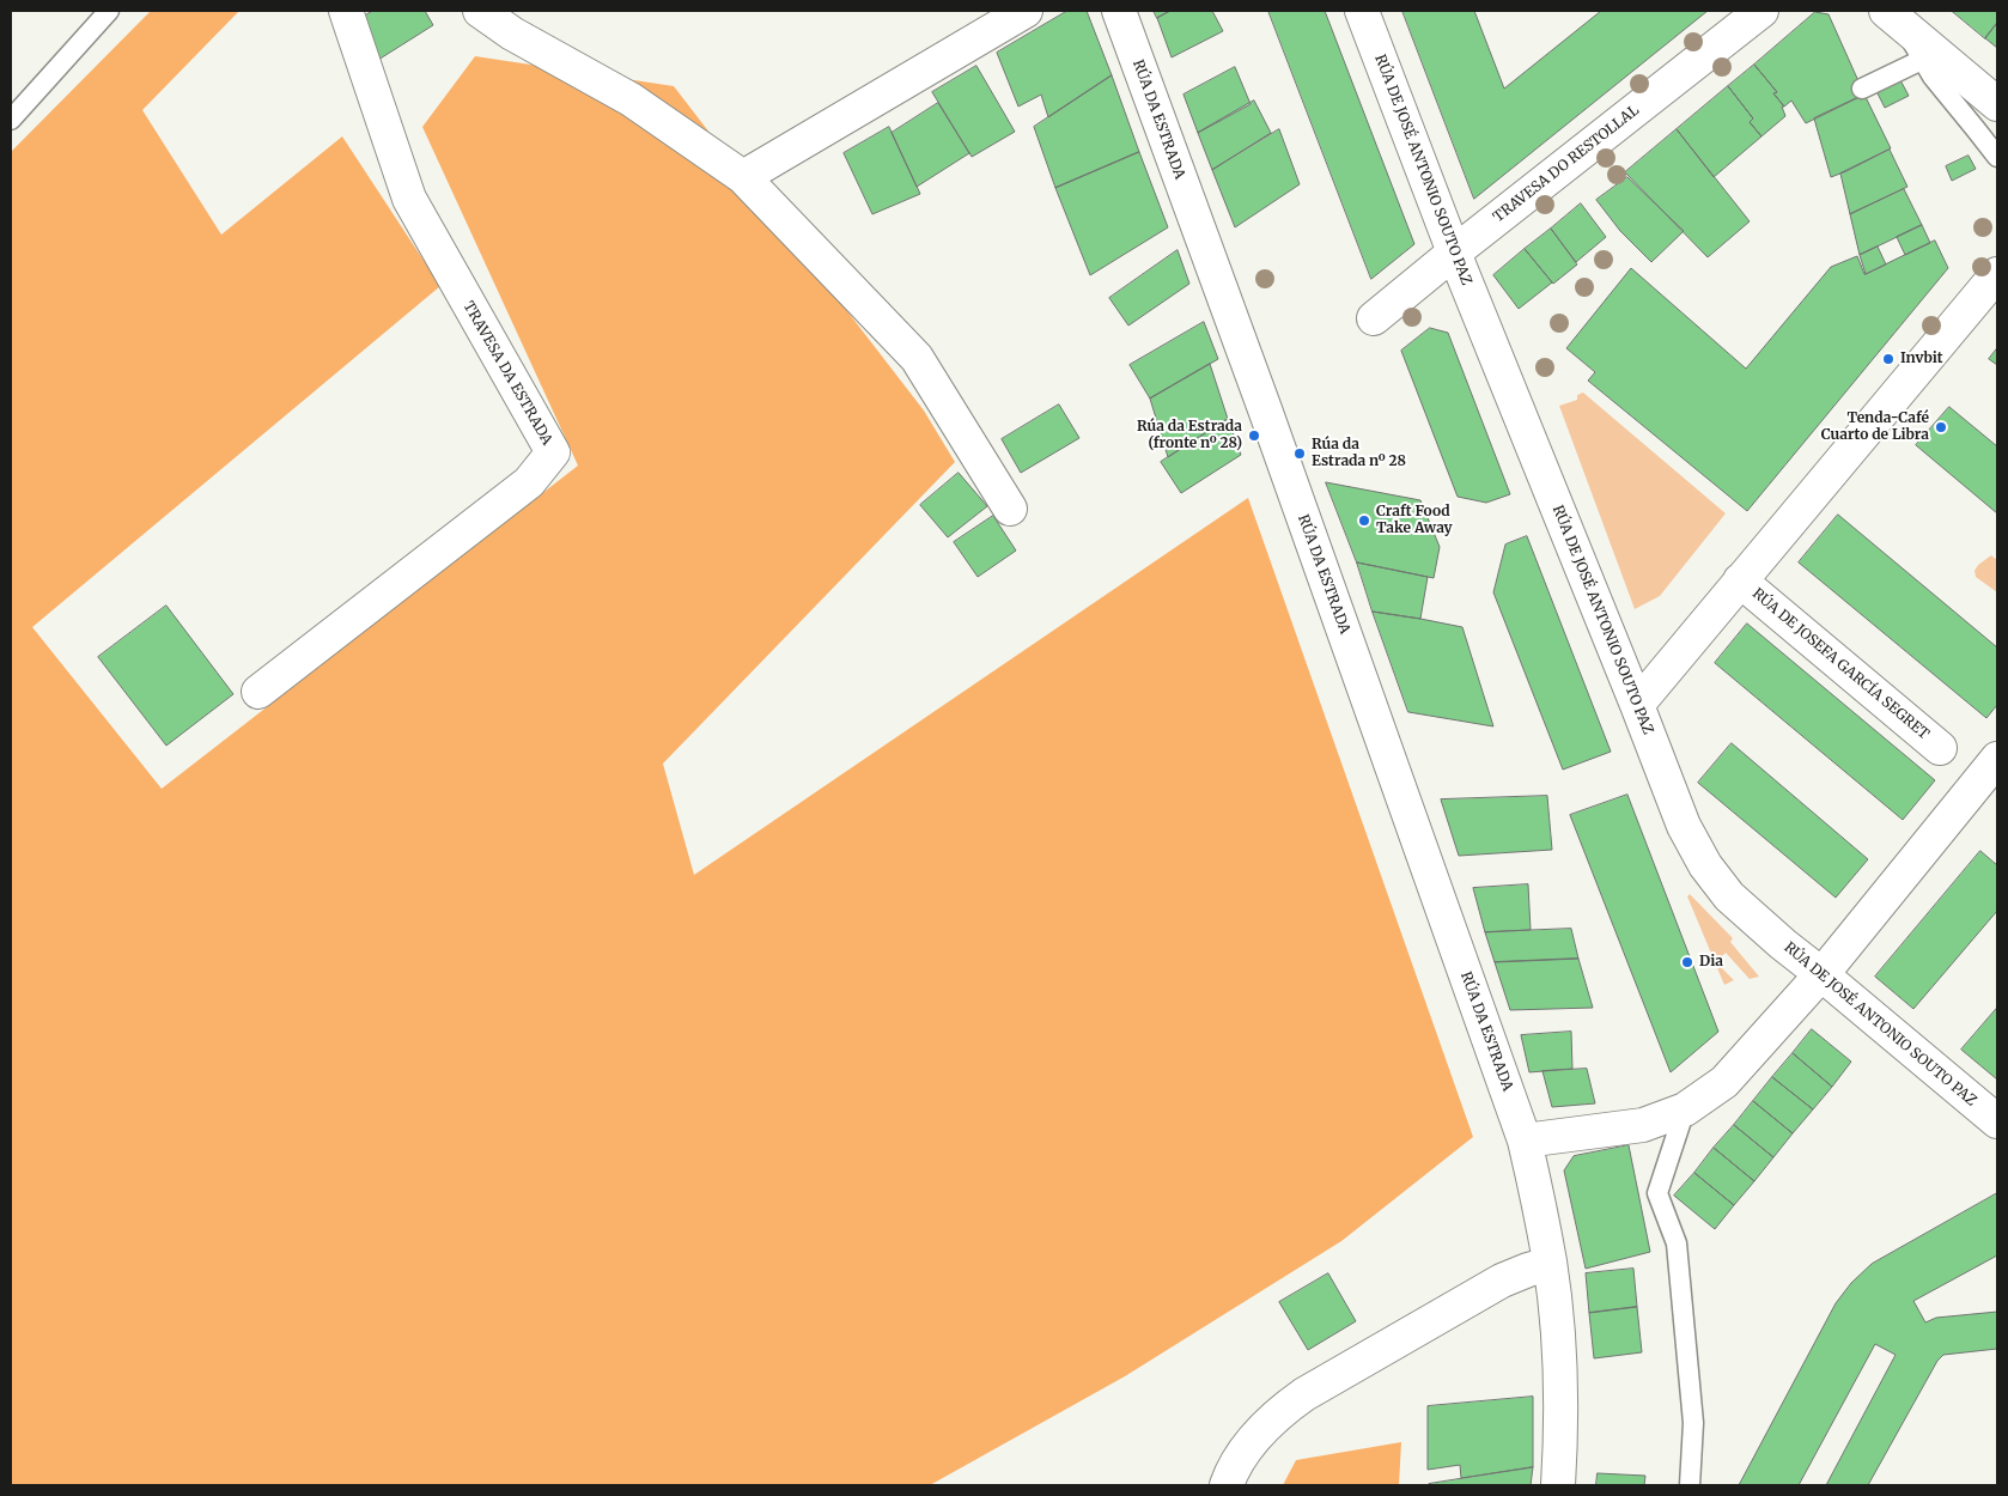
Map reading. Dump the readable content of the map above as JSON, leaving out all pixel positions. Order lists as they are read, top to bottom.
{
  "streets": {
    "street": [
      "RÚA DA ESTRADA",
      "TRAVESA DO RESTOLLAL",
      "RÚA DE JOSÉ ANTONIO SOUTO PAZ",
      "TRAVESA DA ESTRADA",
      "RÚA DE JOSEFA GARCÍA SEGRET"
    ]
  },
  "crossings": [
    ["TRAVESA DO RESTOLLAL", "RÚA DE JOSÉ ANTONIO SOUTO PAZ"],
    ["RÚA DE JOSÉ ANTONIO SOUTO PAZ", "RÚA DE JOSEFA GARCÍA SEGRET"]
  ],
  "places": [
    "Invbit",
    "Tenda-Café Cuarto de Libra",
    "Rúa da Estrada (fronte nº 28)",
    "Rúa da Estrada nº 28",
    "Craft Food Take Away",
    "Dia"
  ]
}
